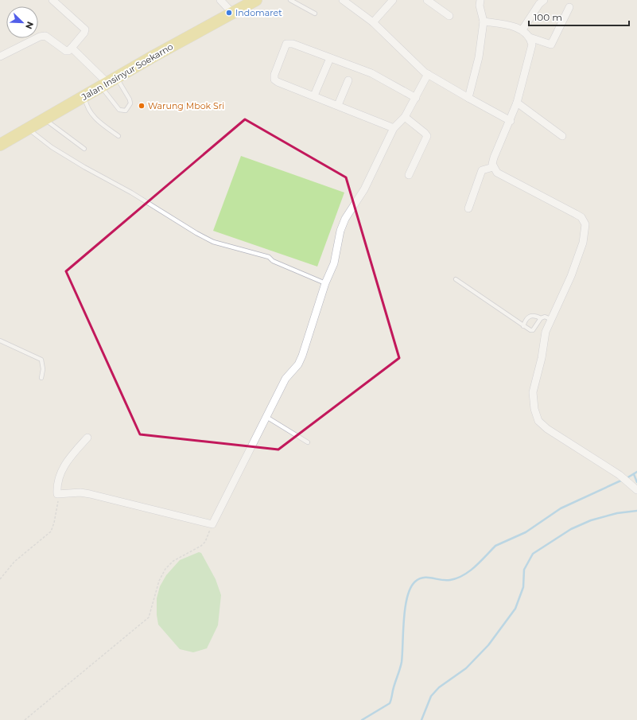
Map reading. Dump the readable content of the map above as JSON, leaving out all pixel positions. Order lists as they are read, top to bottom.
{
  "streets": {
    "main road": ["Jalan Insinyur Soekarno"]
  },
  "places": ["Indomaret", "Warung Mbok Sri"],
  "scale_bar": "100 m",
  "north": "bottom right"
}
